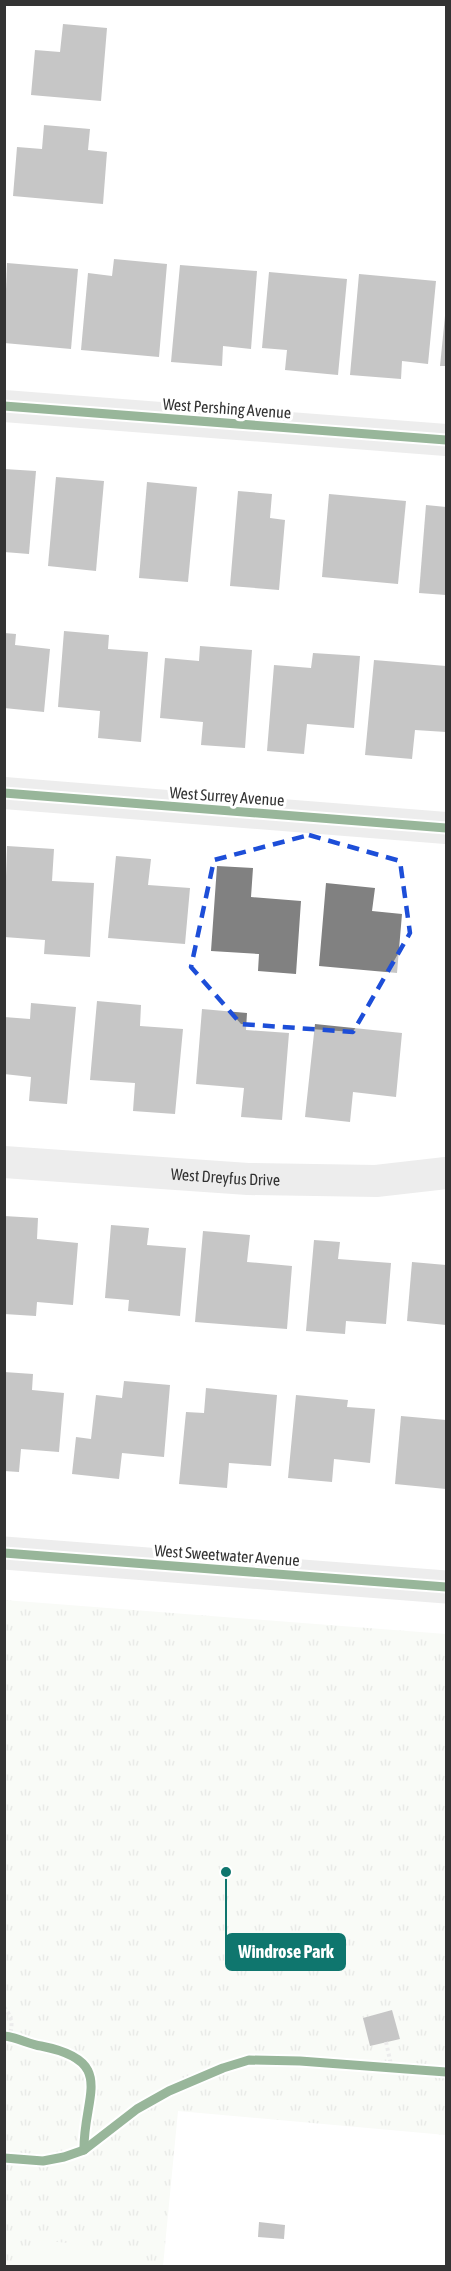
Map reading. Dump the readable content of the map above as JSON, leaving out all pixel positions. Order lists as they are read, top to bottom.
{
  "streets": {
    "street": [
      "West Pershing Avenue",
      "West Surrey Avenue",
      "West Dreyfus Drive",
      "West Sweetwater Avenue"
    ]
  },
  "places": ["Windrose Park"]
}
